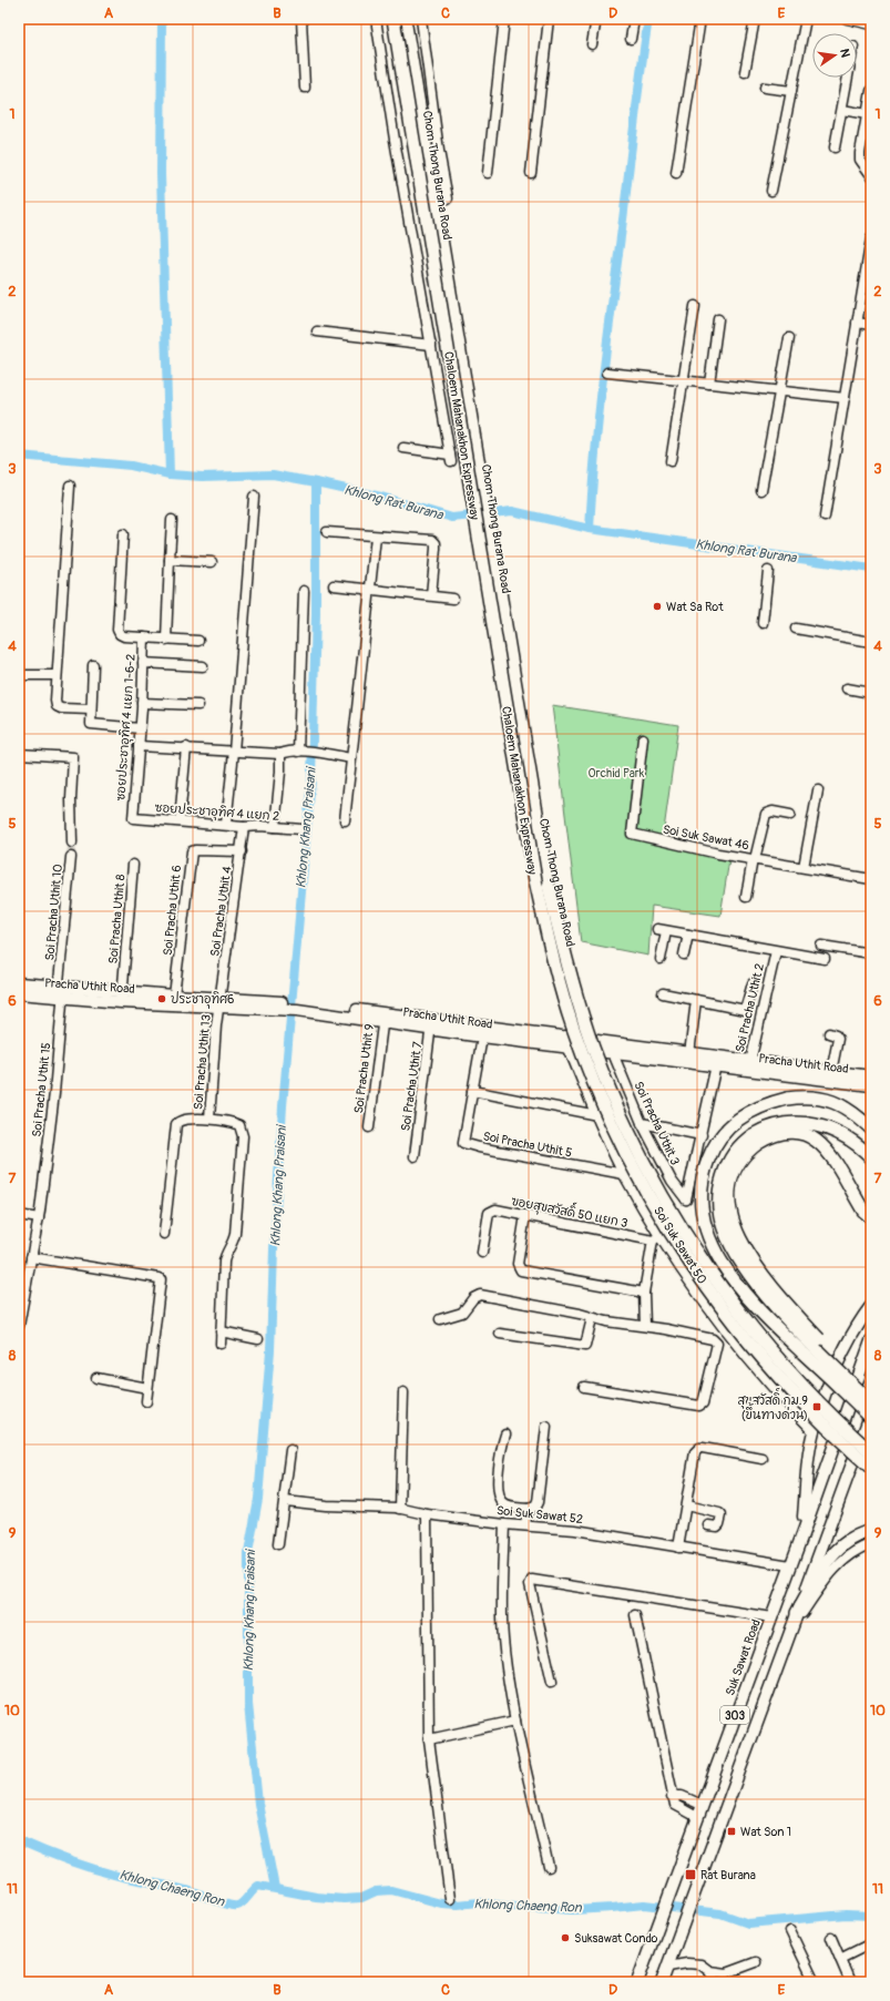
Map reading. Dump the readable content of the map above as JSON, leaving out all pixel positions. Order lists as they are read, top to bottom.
{
  "streets": {
    "highway": ["Chaloem Mahanakhon Expressway"],
    "main road": ["Pracha Uthit Road", "Suk Sawat Road", "303"],
    "street": [
      "Chom Thong Burana Road",
      "ซอยประชาอุทิศ 4 แยก 1-6-2",
      "ซอยประชาอุทิศ 4 แยก 2",
      "Soi Suk Sawat 46",
      "Soi Pracha Uthit 6",
      "Soi Pracha Uthit 4",
      "Soi Pracha Uthit 10",
      "Soi Pracha Uthit 8",
      "Soi Pracha Uthit 2",
      "Soi Pracha Uthit 13",
      "Soi Pracha Uthit 9",
      "Soi Pracha Uthit 7",
      "Soi Pracha Uthit 15",
      "Soi Pracha Uthit 3",
      "Soi Pracha Uthit 5",
      "ฃอยสุขสวัสดิ์ 50 แยก 3",
      "Soi Suk Sawat 50",
      "Soi Suk Sawat 52"
    ]
  },
  "crossings": [
    ["Chom Thong Burana Road", "Pracha Uthit Road"],
    ["ซอยประชาอุทิศ 4 แยก 1-6-2", "ซอยประชาอุทิศ 4 แยก 2"],
    ["ซอยประชาอุทิศ 4 แยก 2", "Soi Pracha Uthit 4"],
    ["Soi Pracha Uthit 6", "Soi Pracha Uthit 4"],
    ["Soi Pracha Uthit 6", "Pracha Uthit Road"],
    ["Soi Pracha Uthit 4", "Pracha Uthit Road"],
    ["Soi Pracha Uthit 4", "Soi Pracha Uthit 13"],
    ["Soi Pracha Uthit 10", "Pracha Uthit Road"],
    ["Soi Pracha Uthit 10", "Soi Pracha Uthit 15"],
    ["Soi Pracha Uthit 8", "Pracha Uthit Road"],
    ["Pracha Uthit Road", "Soi Pracha Uthit 2"],
    ["Pracha Uthit Road", "Soi Pracha Uthit 13"],
    ["Pracha Uthit Road", "Soi Pracha Uthit 9"],
    ["Pracha Uthit Road", "Soi Pracha Uthit 7"],
    ["Pracha Uthit Road", "Soi Pracha Uthit 15"],
    ["Pracha Uthit Road", "Soi Pracha Uthit 3"],
    ["Pracha Uthit Road", "Soi Pracha Uthit 5"],
    ["Pracha Uthit Road", "Soi Suk Sawat 50"],
    ["Soi Pracha Uthit 5", "Soi Suk Sawat 50"],
    ["ฃอยสุขสวัสดิ์ 50 แยก 3", "Soi Suk Sawat 50"],
    ["Soi Suk Sawat 52", "Suk Sawat Road"]
  ],
  "water": ["Khlong Rat Burana", "Khlong Khang Praisani", "Khlong Chaeng Ron"],
  "parks": ["Orchid Park"],
  "places": {
    "other": ["Wat Sa Rot", "ประชาอุทิศ6", "Suksawat Condo"],
    "transit": ["สุขสวัสดิ์ กม.9 (ขึ้นทางด่วน)", "Wat Son 1", "Rat Burana"]
  },
  "north": "right",
  "grid": {
    "columns": [
      "A",
      "B",
      "C",
      "D",
      "E"
    ],
    "rows": [
      "1",
      "2",
      "3",
      "4",
      "5",
      "6",
      "7",
      "8",
      "9",
      "10",
      "11"
    ]
  }
}
